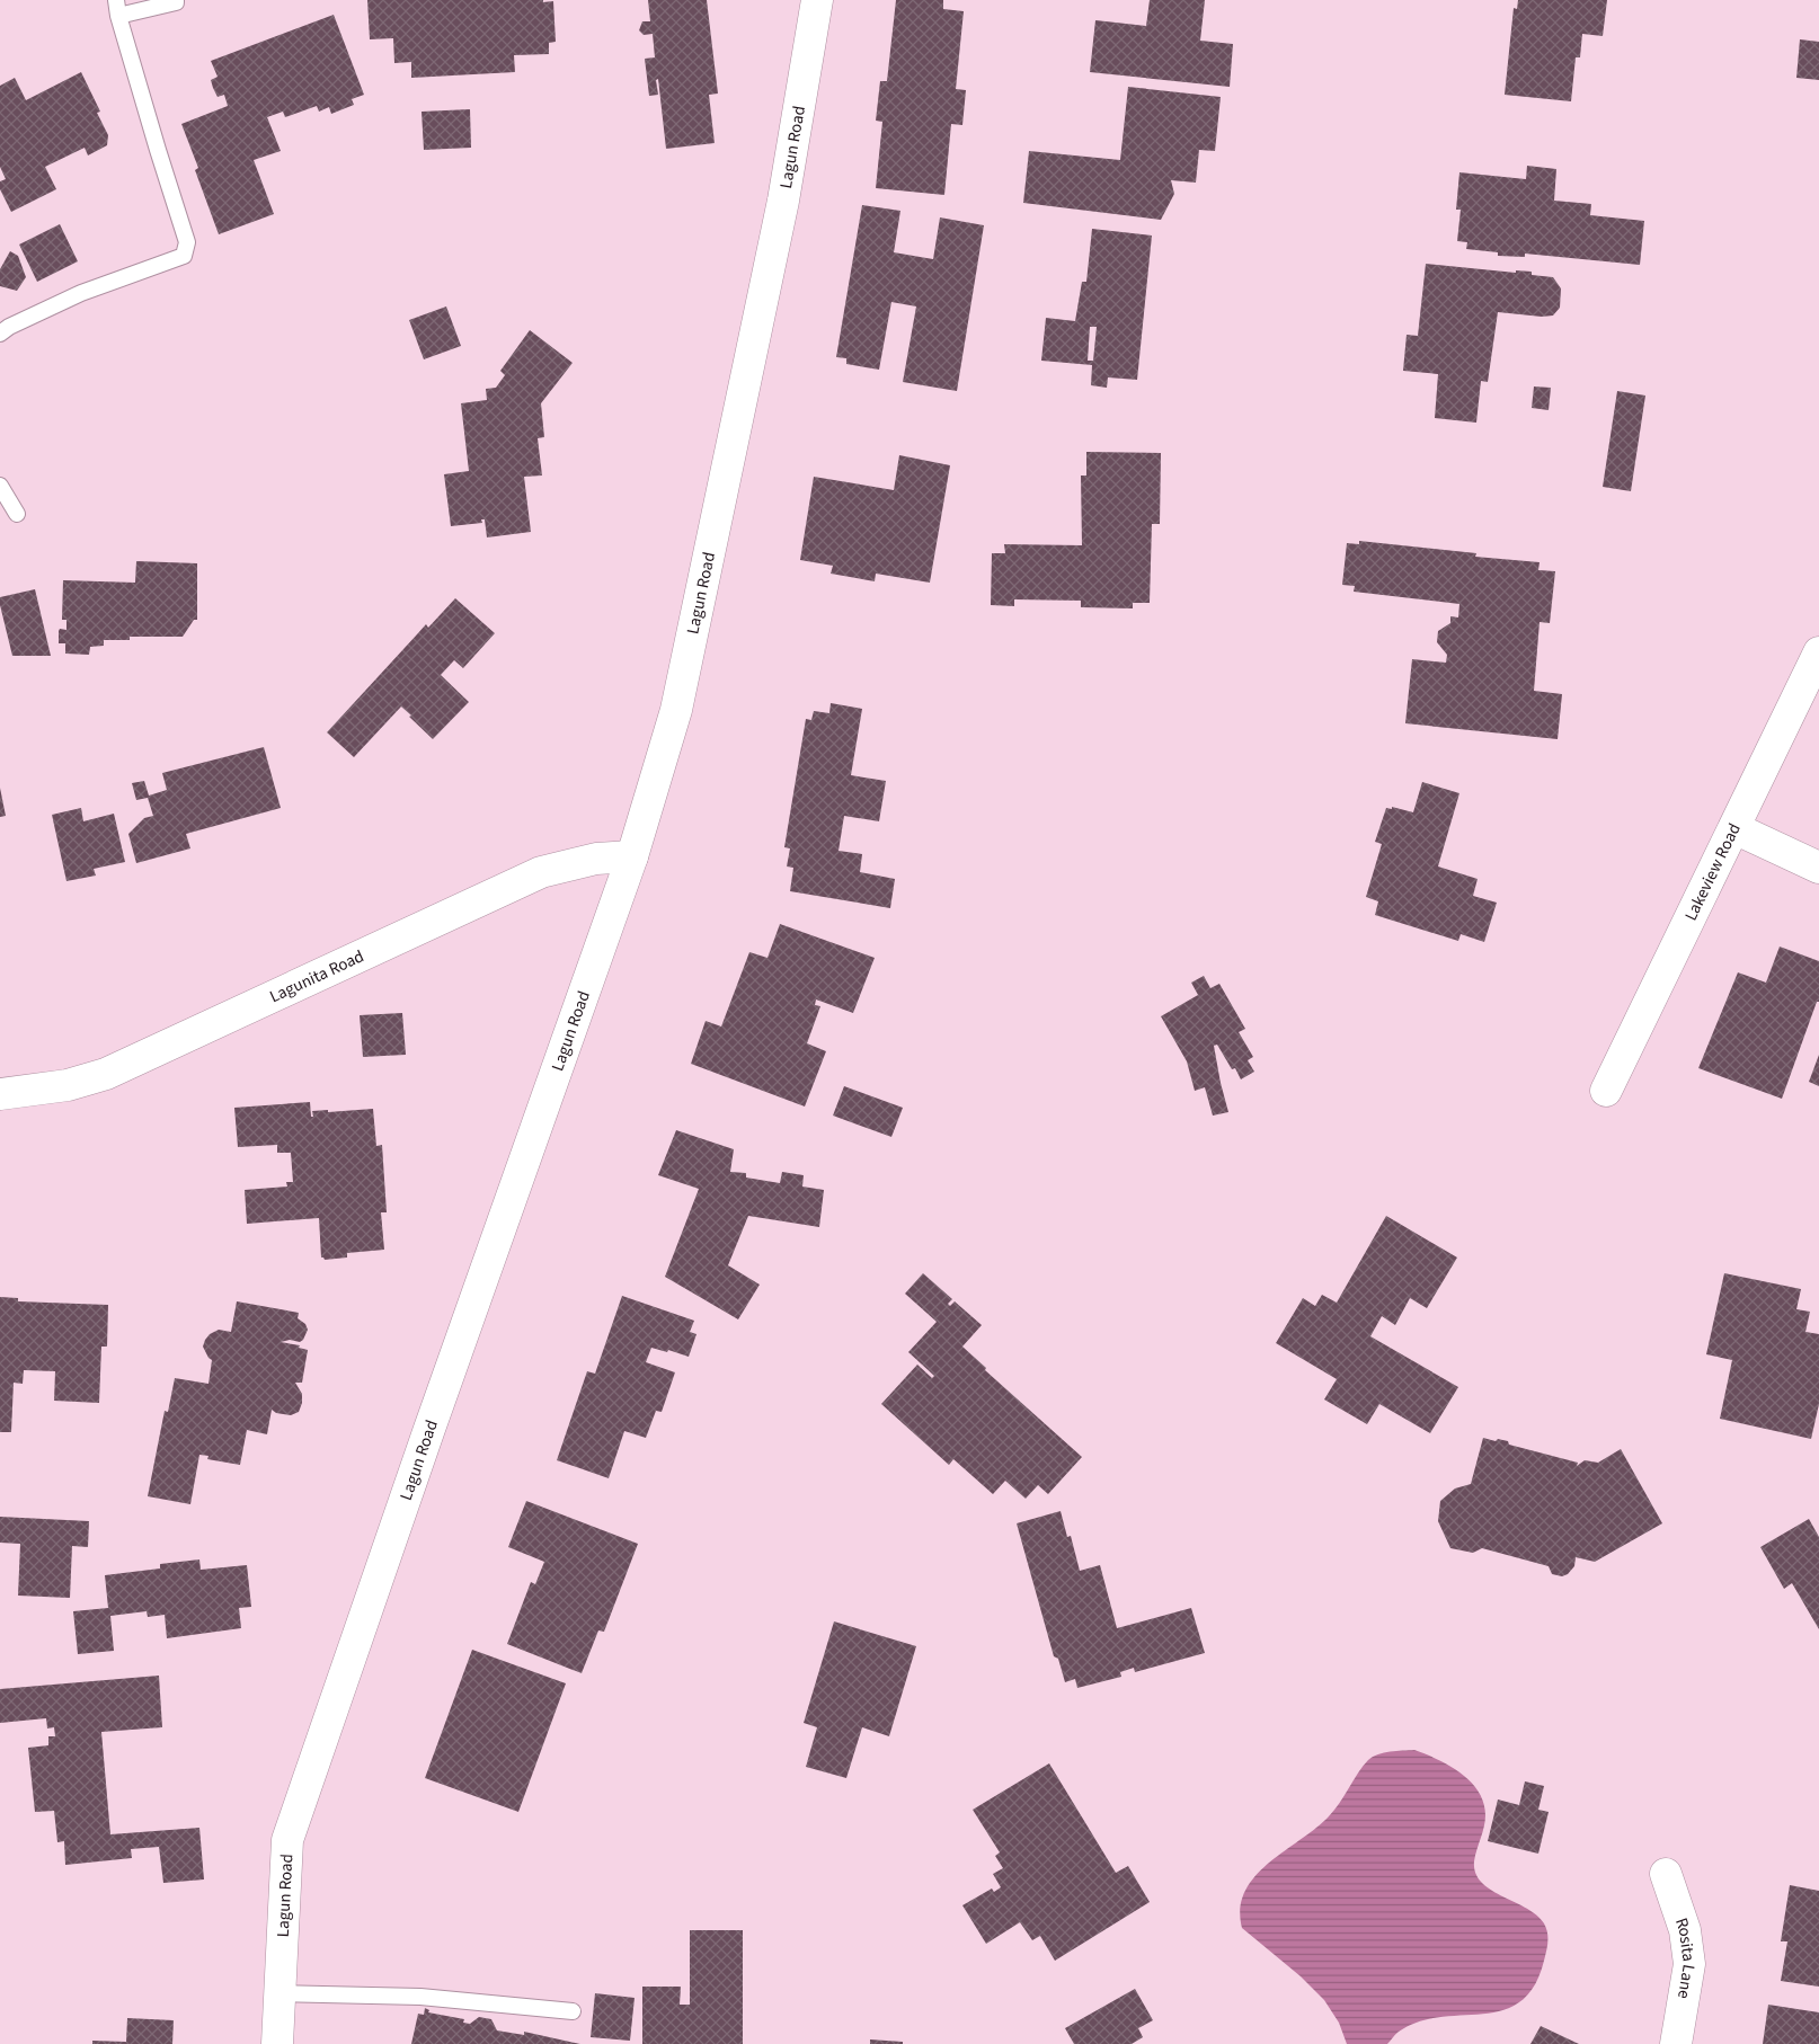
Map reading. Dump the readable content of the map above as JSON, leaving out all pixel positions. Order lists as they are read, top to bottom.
{
  "streets": {
    "street": [
      "Lagun Road",
      "Lakeview Road",
      "Lagunita Road",
      "Rosita Lane"
    ]
  },
  "crossings": [
    ["Lagun Road", "Lagunita Road"]
  ]
}
